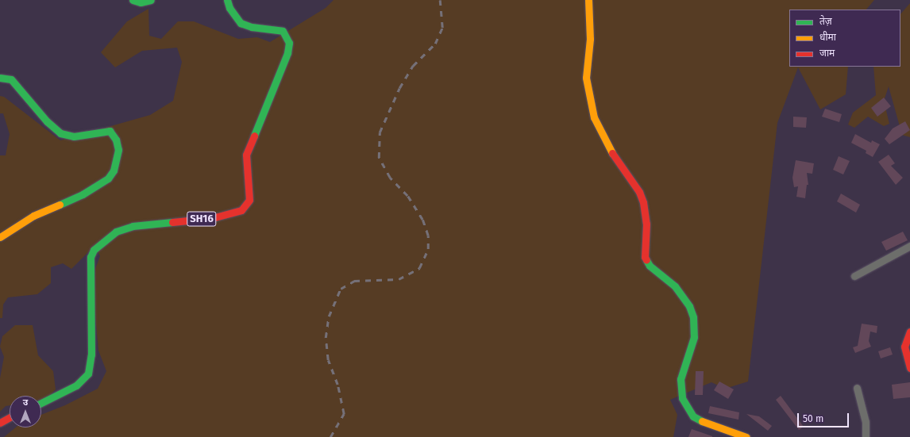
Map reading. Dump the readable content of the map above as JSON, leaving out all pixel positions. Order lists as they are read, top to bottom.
{
  "streets": {
    "main road": ["SH16"]
  },
  "legend": ["तेज़", "धीमा", "जाम"],
  "scale_bar": "50 m",
  "north": "top"
}
